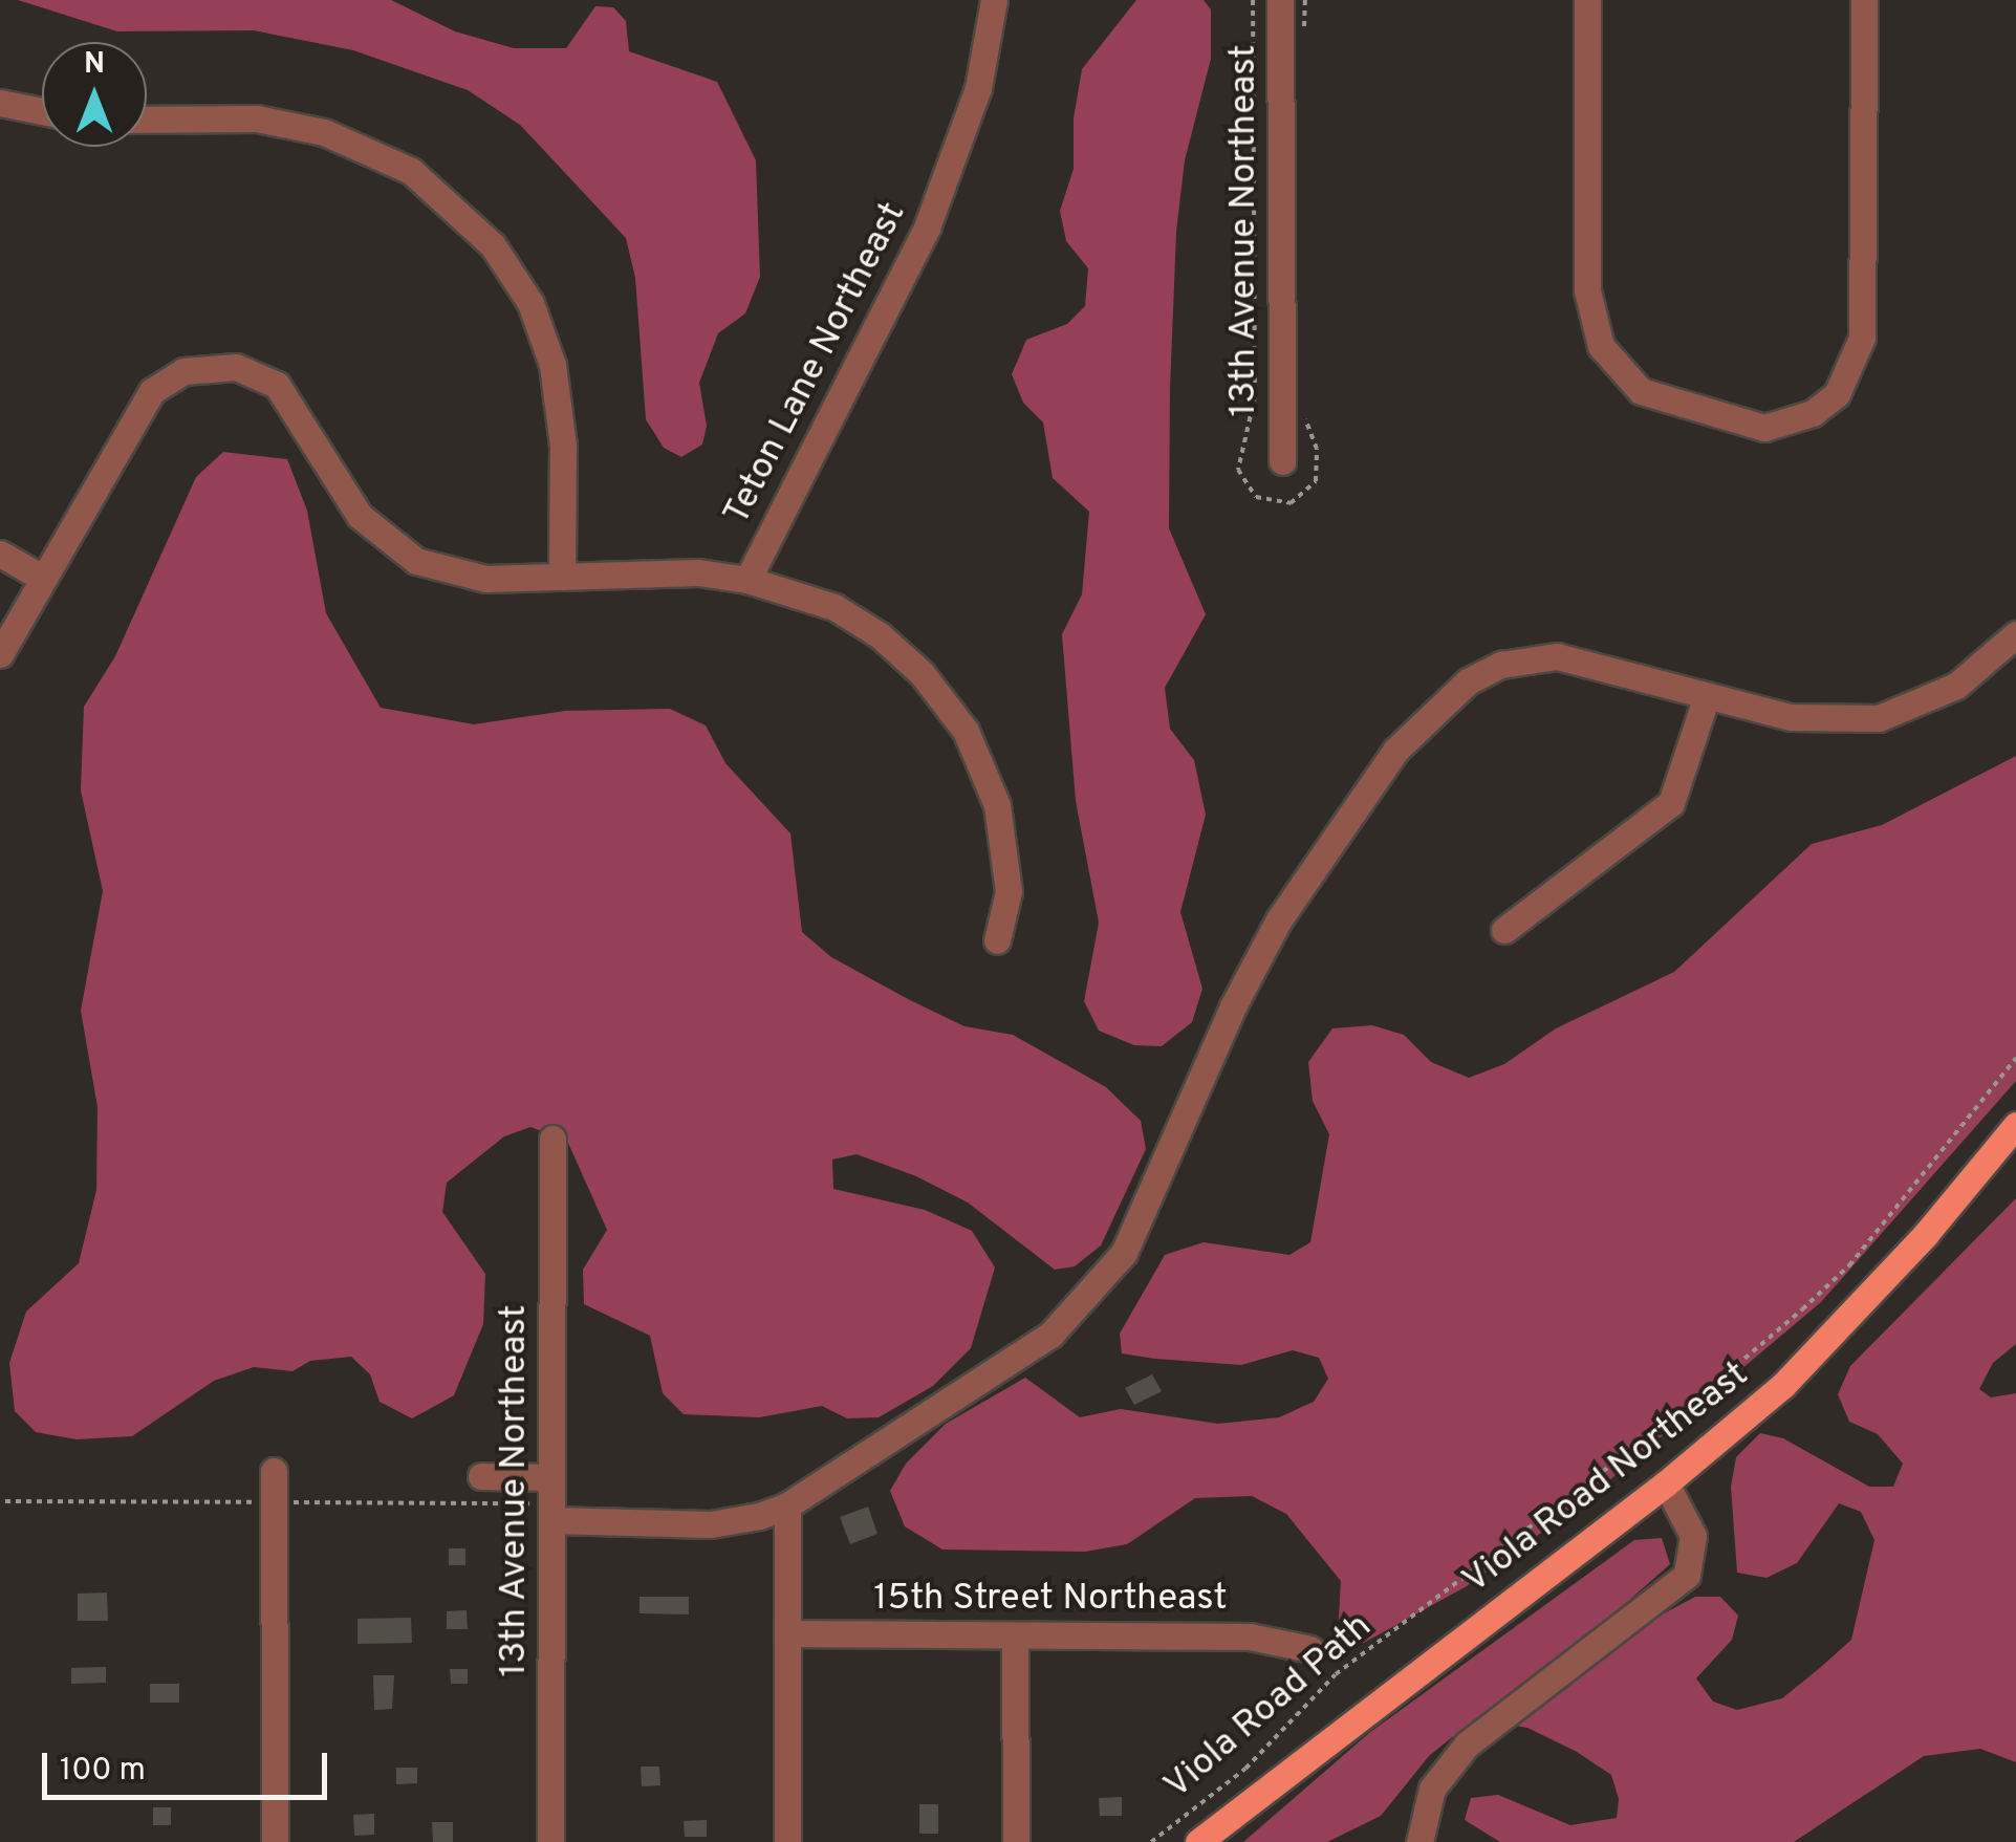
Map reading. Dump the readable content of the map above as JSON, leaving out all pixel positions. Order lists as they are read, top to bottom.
{
  "streets": {
    "main road": ["Viola Road Northeast"],
    "street": ["13th Avenue Northeast", "Teton Lane Northeast", "15th Street Northeast"],
    "path": ["Viola Road Path"]
  },
  "scale_bar": "100 m",
  "north": "top"
}
